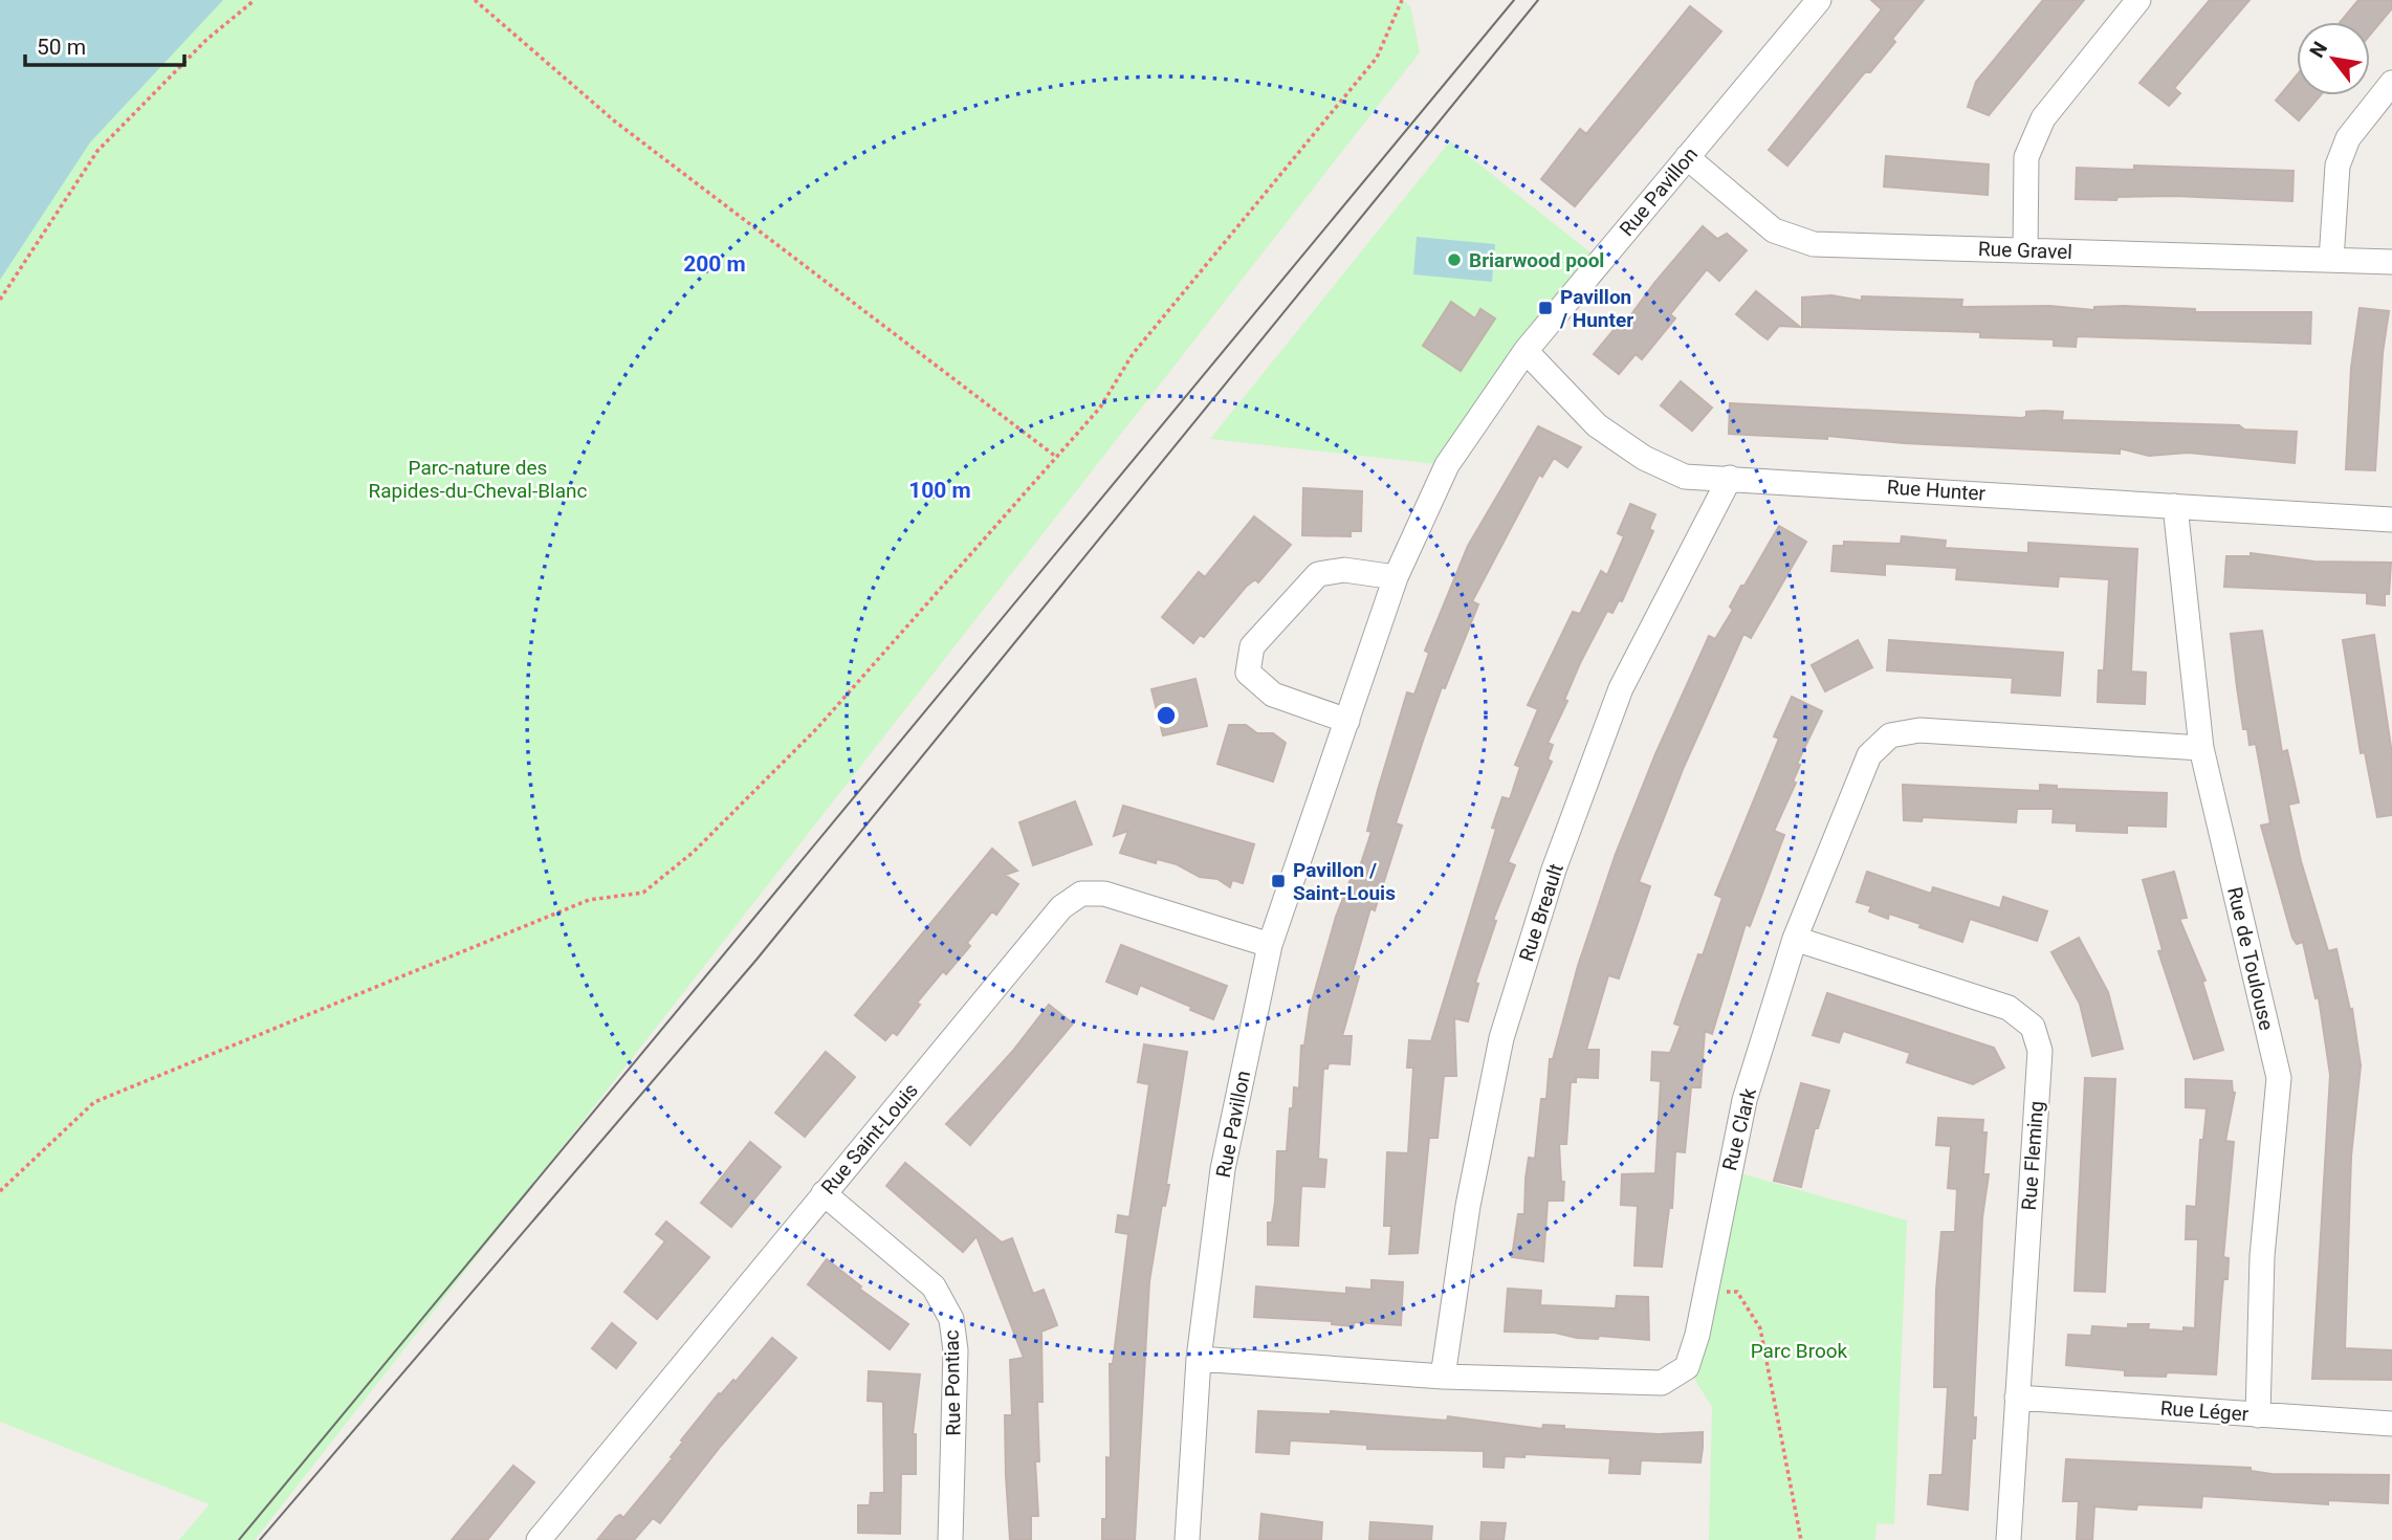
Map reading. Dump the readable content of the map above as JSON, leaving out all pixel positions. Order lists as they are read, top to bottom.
{
  "streets": {
    "street": [
      "Rue Pavillon",
      "Rue Gravel",
      "Rue Hunter",
      "Rue Breault",
      "Rue de Toulouse",
      "Rue Clark",
      "Rue Saint-Louis",
      "Rue Fleming",
      "Rue Pontiac",
      "Rue Léger"
    ]
  },
  "crossings": [
    ["Rue Pavillon", "Rue Gravel"],
    ["Rue Pavillon", "Rue Hunter"],
    ["Rue Pavillon", "Rue Clark"],
    ["Rue Pavillon", "Rue Saint-Louis"],
    ["Rue Hunter", "Rue Breault"],
    ["Rue Hunter", "Rue de Toulouse"],
    ["Rue Breault", "Rue Clark"],
    ["Rue de Toulouse", "Rue Clark"],
    ["Rue de Toulouse", "Rue Léger"],
    ["Rue Clark", "Rue Fleming"],
    ["Rue Saint-Louis", "Rue Pontiac"],
    ["Rue Fleming", "Rue Léger"]
  ],
  "parks": ["Parc-nature des Rapides-du-Cheval-Blanc", "Parc Brook"],
  "places": {
    "other": ["Briarwood pool"],
    "transit": ["Pavillon / Hunter", "Pavillon / Saint-Louis"]
  },
  "scale_bar": "50 m",
  "north": "top left",
  "rings": ["200 m", "100 m"]
}
